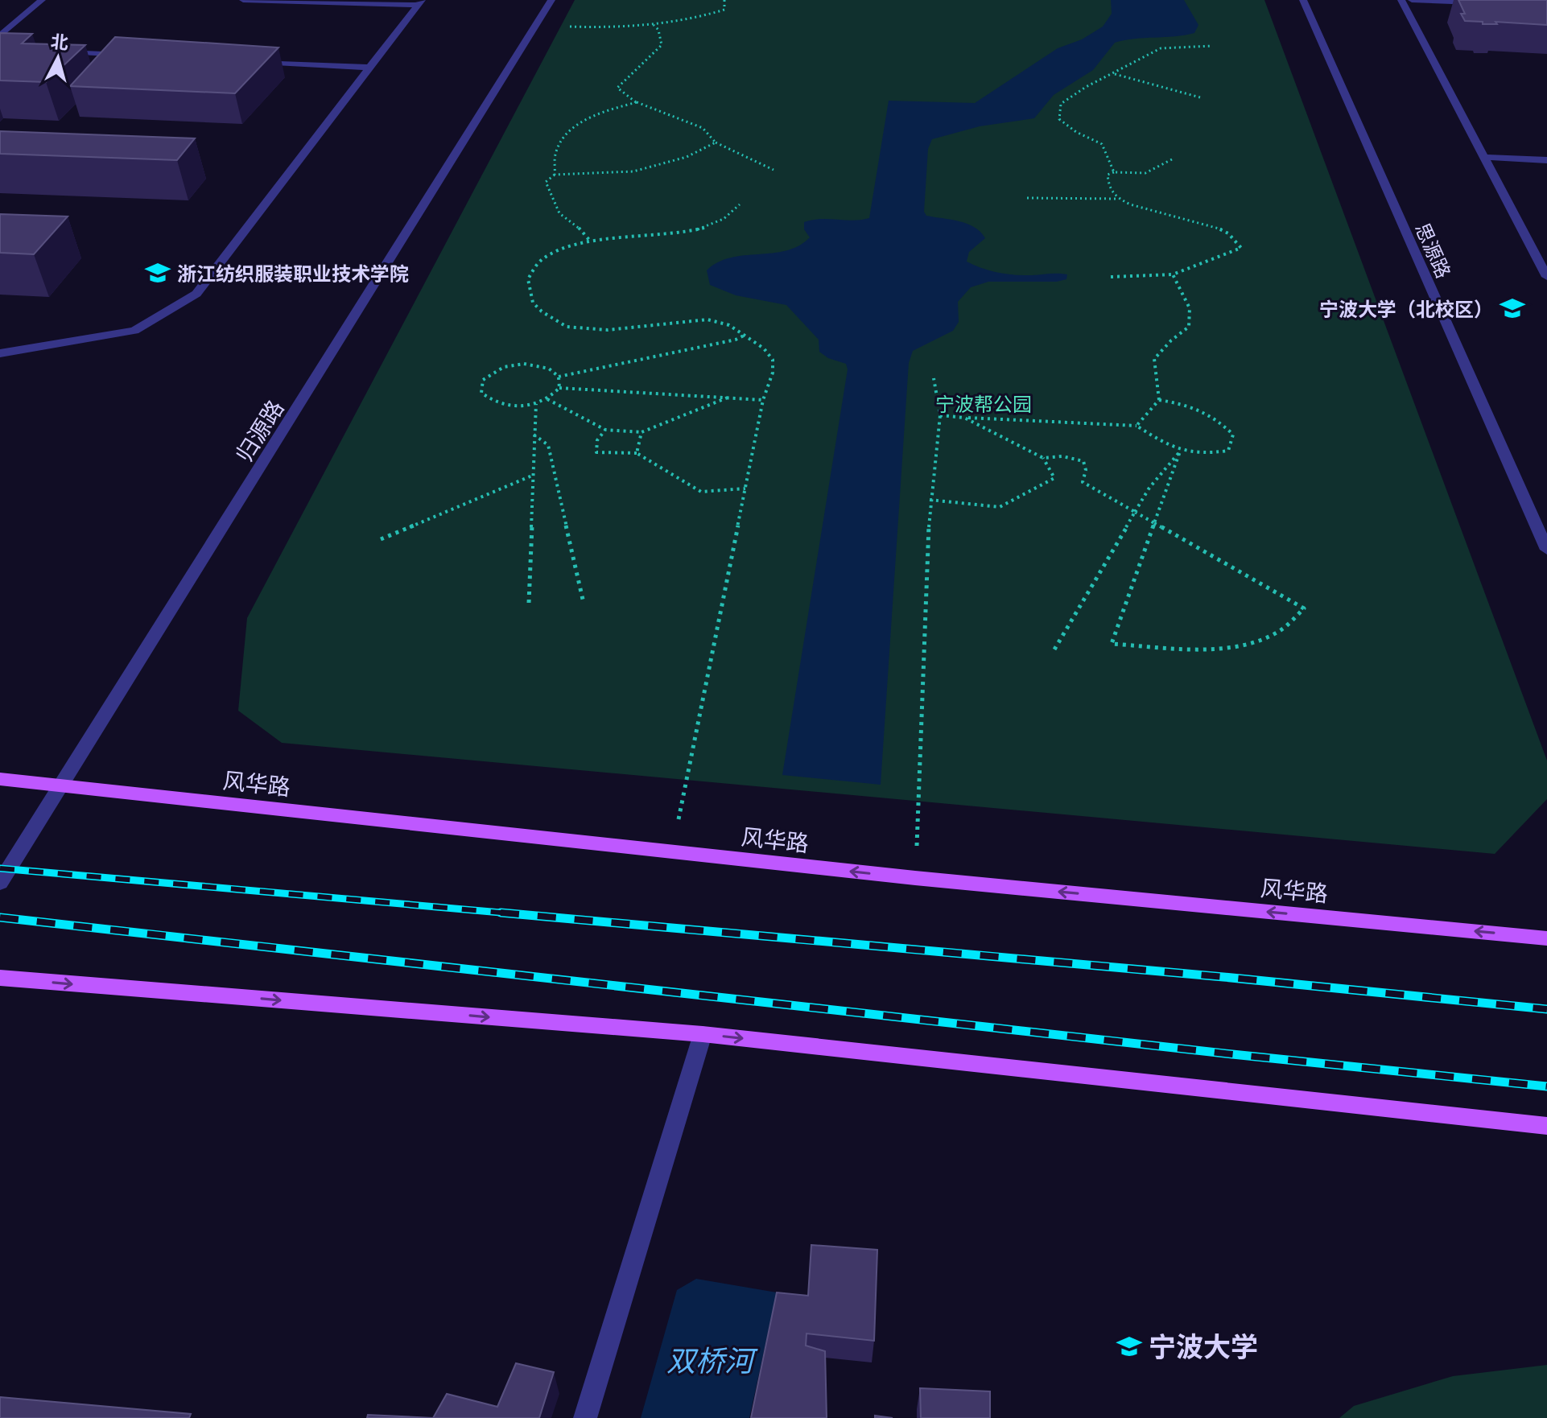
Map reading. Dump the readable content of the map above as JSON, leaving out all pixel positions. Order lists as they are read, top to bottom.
{
  "streets": {
    "main road": ["风华路"],
    "street": ["思源路", "归源路"]
  },
  "crossings": [
    ["归源路", "风华路"]
  ],
  "one_way": ["风华路"],
  "water": ["双桥河"],
  "parks": ["宁波帮公园"],
  "places": {
    "school or university": ["浙江纺织服装职业技术学院", "宁波大学（北校区）", "宁波大学"]
  },
  "north": "top"
}
